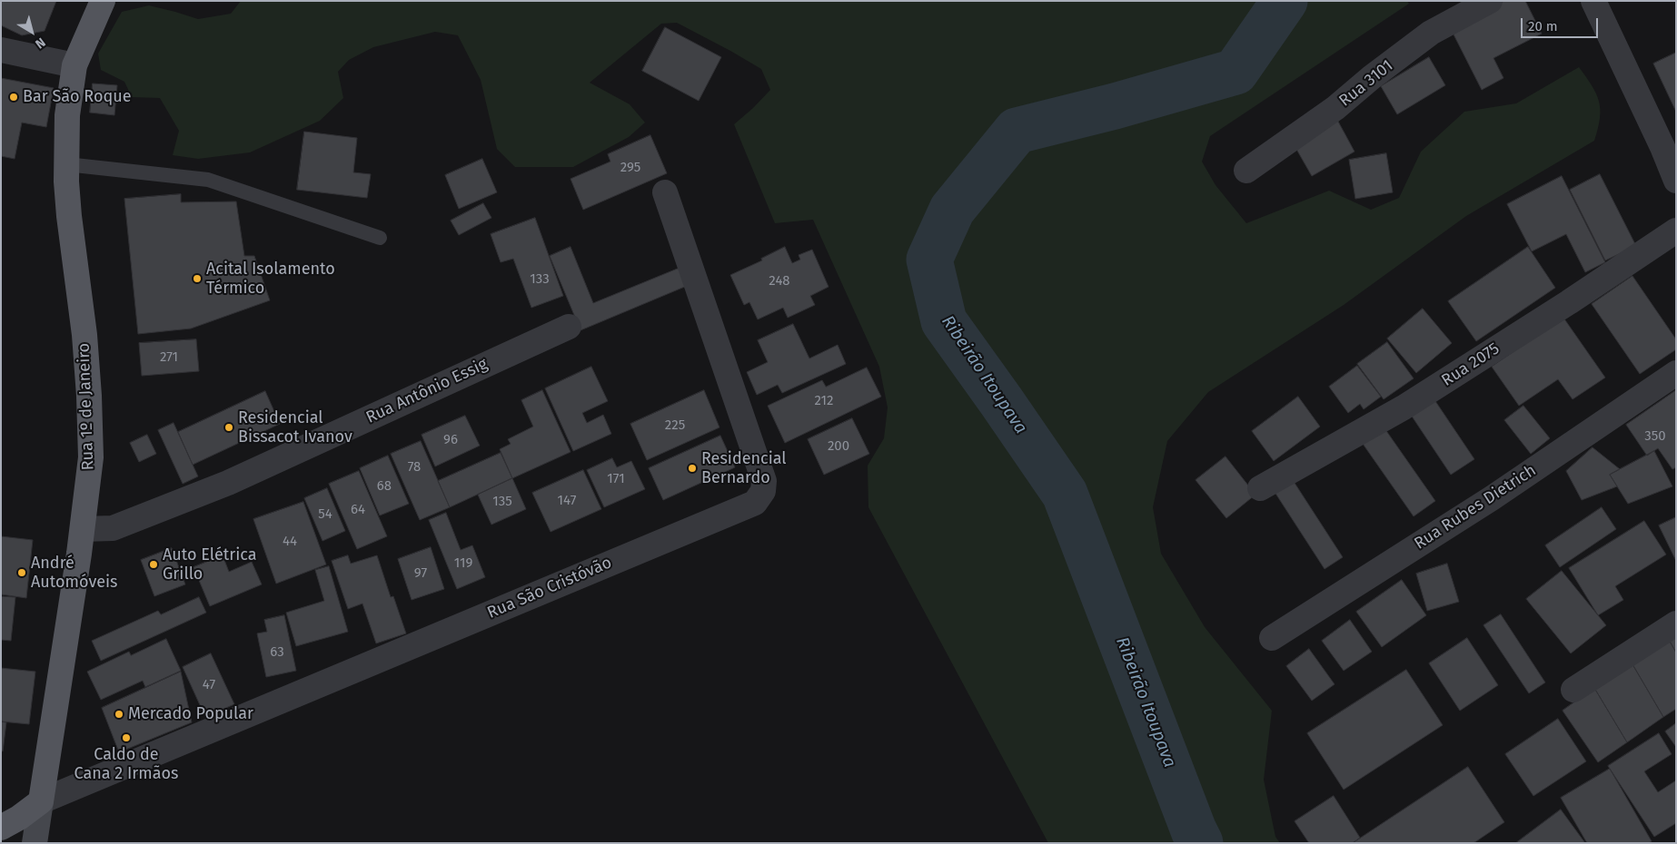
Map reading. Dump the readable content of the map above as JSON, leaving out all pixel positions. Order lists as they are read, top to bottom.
{
  "streets": {
    "main road": ["Rua 1º de Janeiro"],
    "street": [
      "Rua 3101",
      "Rua 2075",
      "Rua Antônio Essig",
      "Rua Rubes Dietrich",
      "Rua São Cristóvão"
    ]
  },
  "crossings": [
    ["Rua Antônio Essig", "Rua 1º de Janeiro"],
    ["Rua 1º de Janeiro", "Rua São Cristóvão"]
  ],
  "water": ["Ribeirão Itoupava"],
  "places": [
    "Bar São Roque",
    "Acital Isolamento Térmico",
    "Residencial Bissacot Ivanov",
    "Residencial Bernardo",
    "Auto Elétrica Grillo",
    "André Automóveis",
    "Mercado Popular",
    "Caldo de Cana 2 Irmãos"
  ],
  "house_numbers": [
    "295",
    "133",
    "248",
    "271",
    "212",
    "225",
    "350",
    "96",
    "200",
    "78",
    "171",
    "68",
    "147",
    "135",
    "64",
    "54",
    "44",
    "119",
    "97",
    "63",
    "47"
  ],
  "scale_bar": "20 m",
  "north": "bottom right"
}
